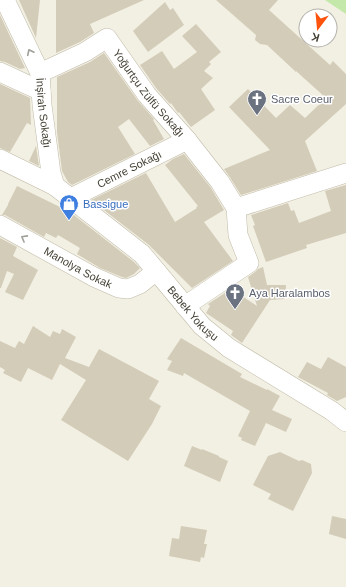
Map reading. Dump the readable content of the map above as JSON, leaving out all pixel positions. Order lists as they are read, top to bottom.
{
  "streets": {
    "street": [
      "Yoğurtçu Zülfü Sokağı",
      "İnşirah Sokağı",
      "Cemre Sokağı",
      "Manolya Sokak",
      "Bebek Yokuşu"
    ]
  },
  "crossings": [
    ["Yoğurtçu Zülfü Sokağı", "İnşirah Sokağı"],
    ["Yoğurtçu Zülfü Sokağı", "Cemre Sokağı"],
    ["İnşirah Sokağı", "Bebek Yokuşu"],
    ["Cemre Sokağı", "Bebek Yokuşu"],
    ["Manolya Sokak", "Bebek Yokuşu"]
  ],
  "one_way": ["İnşirah Sokağı", "Manolya Sokak"],
  "places": {
    "church": ["Sacre Coeur", "Aya Haralambos"],
    "shop": ["Bassigue"]
  },
  "north": "bottom"
}
